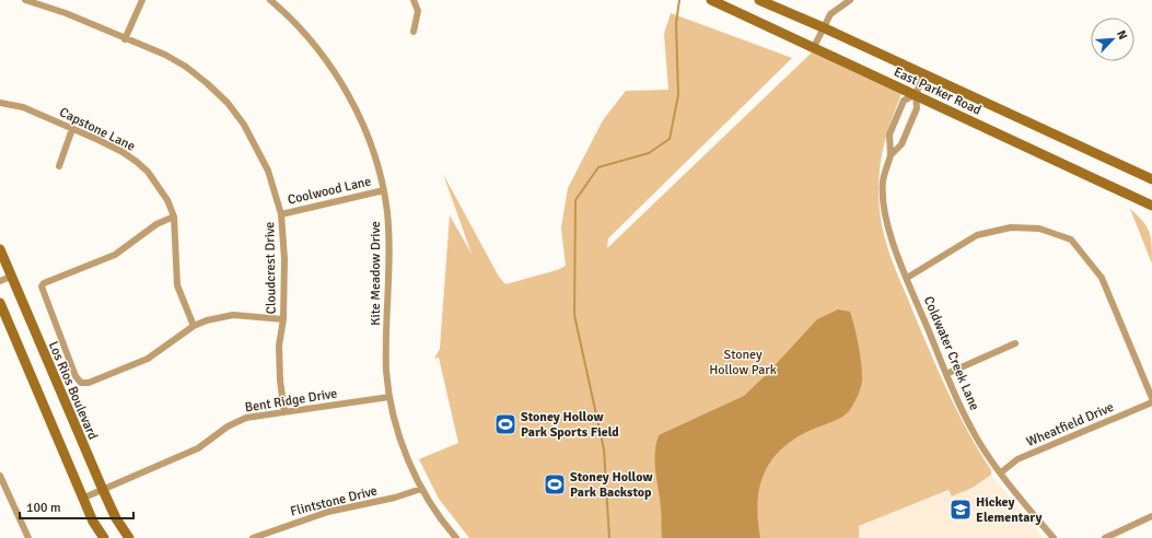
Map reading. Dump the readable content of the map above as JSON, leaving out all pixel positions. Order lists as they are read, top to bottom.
{
  "streets": {
    "main road": ["East Parker Road", "Los Rios Boulevard"],
    "street": [
      "Capstone Lane",
      "Coolwood Lane",
      "Cloudcrest Drive",
      "Kite Meadow Drive",
      "Coldwater Creek Lane",
      "Bent Ridge Drive",
      "Wheatfield Drive",
      "Flintstone Drive"
    ]
  },
  "crossings": [
    ["East Parker Road", "Coldwater Creek Lane"],
    ["Coolwood Lane", "Cloudcrest Drive"],
    ["Coolwood Lane", "Kite Meadow Drive"],
    ["Cloudcrest Drive", "Bent Ridge Drive"],
    ["Kite Meadow Drive", "Bent Ridge Drive"],
    ["Kite Meadow Drive", "Flintstone Drive"],
    ["Coldwater Creek Lane", "Wheatfield Drive"],
    ["Los Rios Boulevard", "Bent Ridge Drive"]
  ],
  "parks": ["Stoney Hollow Park"],
  "places": {
    "sports": ["Stoney Hollow Park Sports Field", "Stoney Hollow Park Backstop"],
    "school or university": ["Hickey Elementary"]
  },
  "scale_bar": "100 m",
  "north": "top right"
}
